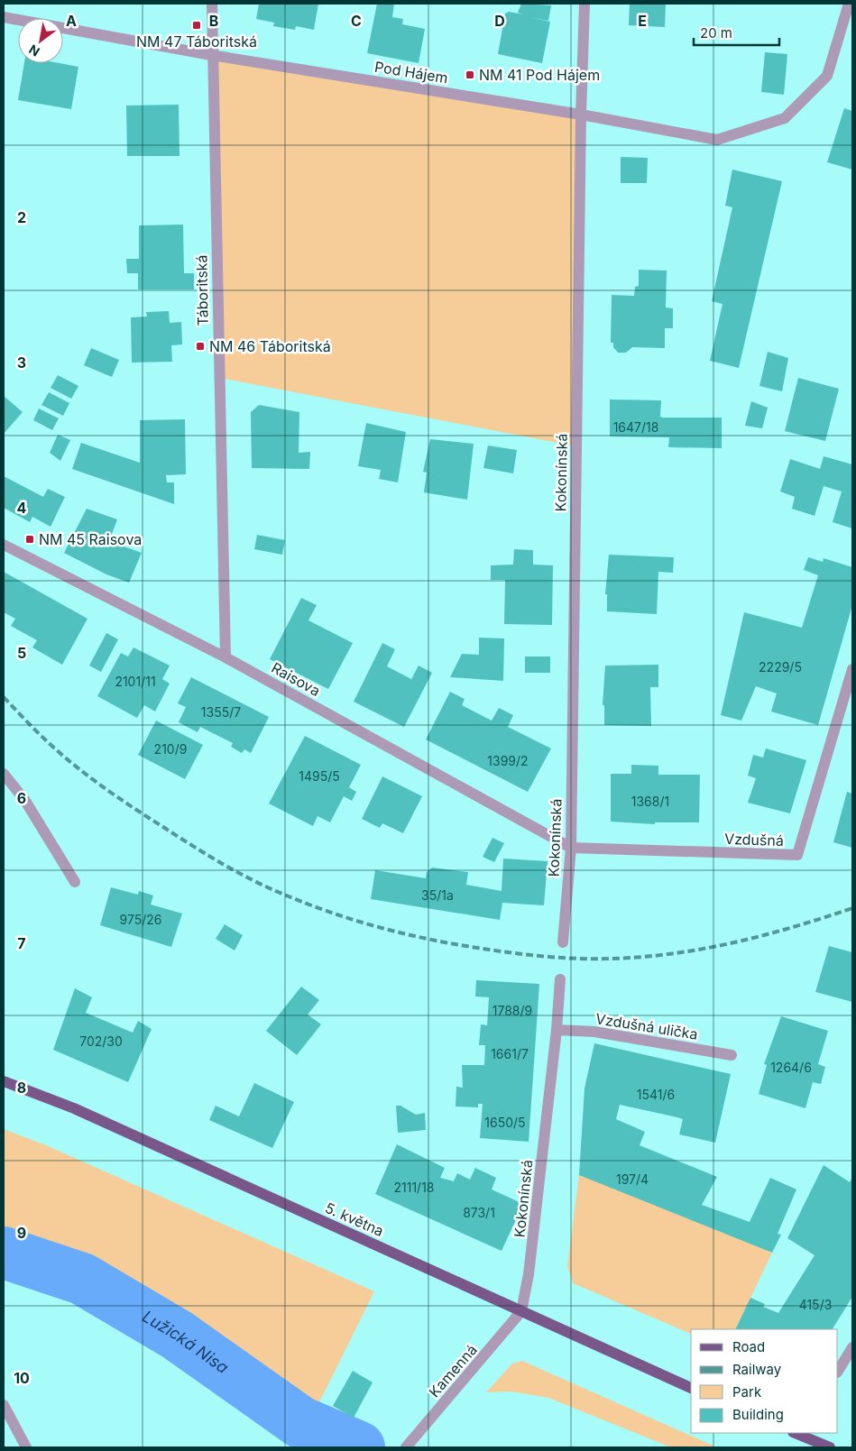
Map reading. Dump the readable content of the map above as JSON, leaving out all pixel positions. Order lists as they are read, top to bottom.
{
  "streets": {
    "main road": ["5. května"],
    "street": [
      "Pod Hájem",
      "Táboritská",
      "Kokonínská",
      "Raisova",
      "Vzdušná",
      "Vzdušná ulička",
      "Kamenná"
    ]
  },
  "crossings": [
    ["Pod Hájem", "Táboritská"],
    ["Pod Hájem", "Kokonínská"],
    ["Táboritská", "Raisova"],
    ["Kokonínská", "Raisova"],
    ["Kokonínská", "Vzdušná"],
    ["Kokonínská", "Vzdušná ulička"],
    ["Kokonínská", "5. května"],
    ["Kokonínská", "Kamenná"],
    ["Raisova", "Vzdušná"],
    ["5. května", "Kamenná"]
  ],
  "water": ["Lužická Nisa"],
  "places": {
    "transit": [
      "NM 47 Táboritská",
      "NM 41 Pod Hájem",
      "NM 46 Táboritská",
      "NM 45 Raisova"
    ]
  },
  "house_numbers": [
    "1647/18",
    "2229/5",
    "2101/11",
    "1355/7",
    "210/9",
    "1399/2",
    "1495/5",
    "1368/1",
    "35/1a",
    "975/26",
    "1788/9",
    "702/30",
    "1661/7",
    "1264/6",
    "1541/6",
    "1650/5",
    "197/4",
    "2111/18",
    "873/1",
    "415/3"
  ],
  "legend": [
    "Road",
    "Railway",
    "Park",
    "Building"
  ],
  "scale_bar": "20 m",
  "north": "bottom left",
  "grid": {
    "columns": [
      "A",
      "B",
      "C",
      "D",
      "E"
    ],
    "rows": [
      "2",
      "3",
      "4",
      "5",
      "6",
      "7",
      "8",
      "9",
      "10"
    ]
  }
}
